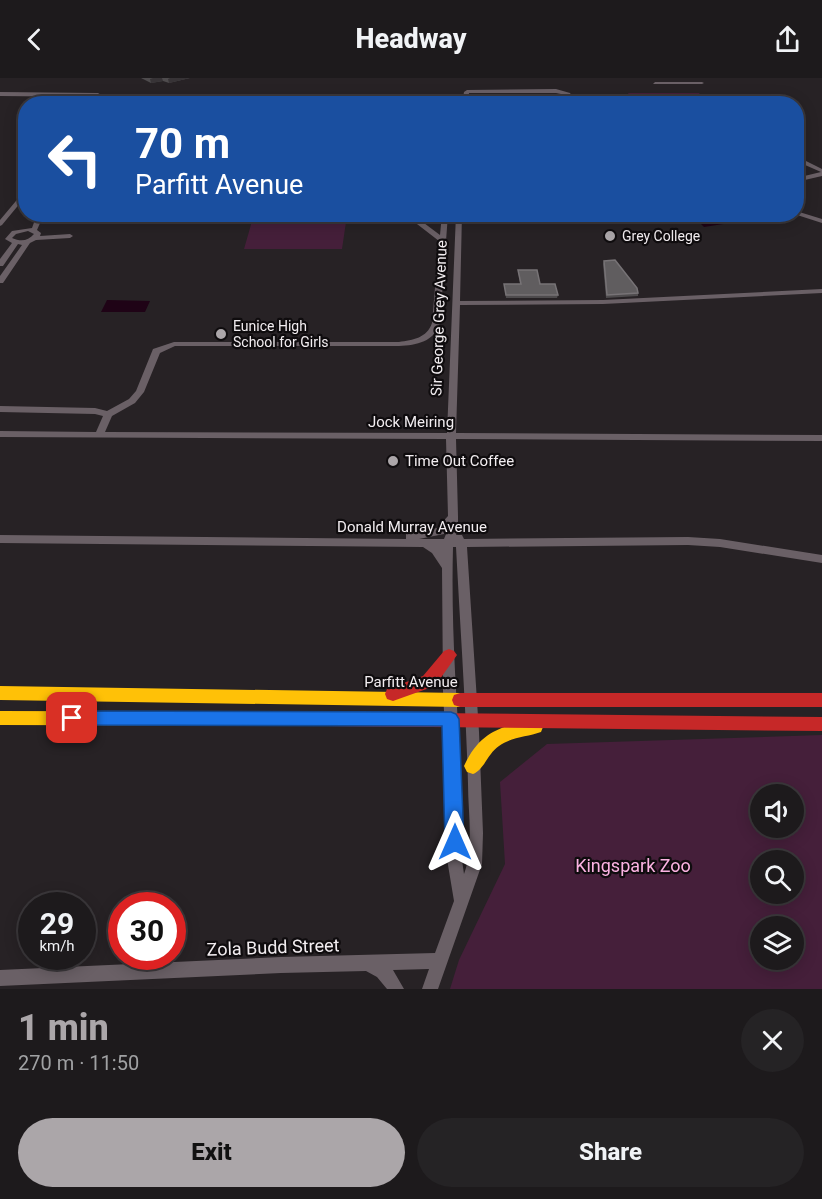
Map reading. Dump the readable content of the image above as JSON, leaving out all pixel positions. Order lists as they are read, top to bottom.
{
  "streets": {
    "highway": ["Parfitt Avenue"],
    "street": [
      "Sir George Grey Avenue",
      "Jock Meiring",
      "Donald Murray Avenue",
      "Zola Budd Street"
    ]
  },
  "crossings": [
    ["Sir George Grey Avenue", "Jock Meiring"],
    ["Sir George Grey Avenue", "Donald Murray Avenue"],
    ["Sir George Grey Avenue", "Parfitt Avenue"],
    ["Sir George Grey Avenue", "Zola Budd Street"]
  ],
  "parks": ["Kingspark Zoo"],
  "places": ["Grey College", "Eunice High School for Girls", "Time Out Coffee"],
  "page": {
    "header": "Headway",
    "turn": ["70 m", "Parfitt Avenue"],
    "speed": "29 km/h",
    "limit": "30",
    "heading": ["1 min", "270 m · 11:50"],
    "buttons": ["Exit", "Share"]
  }
}
